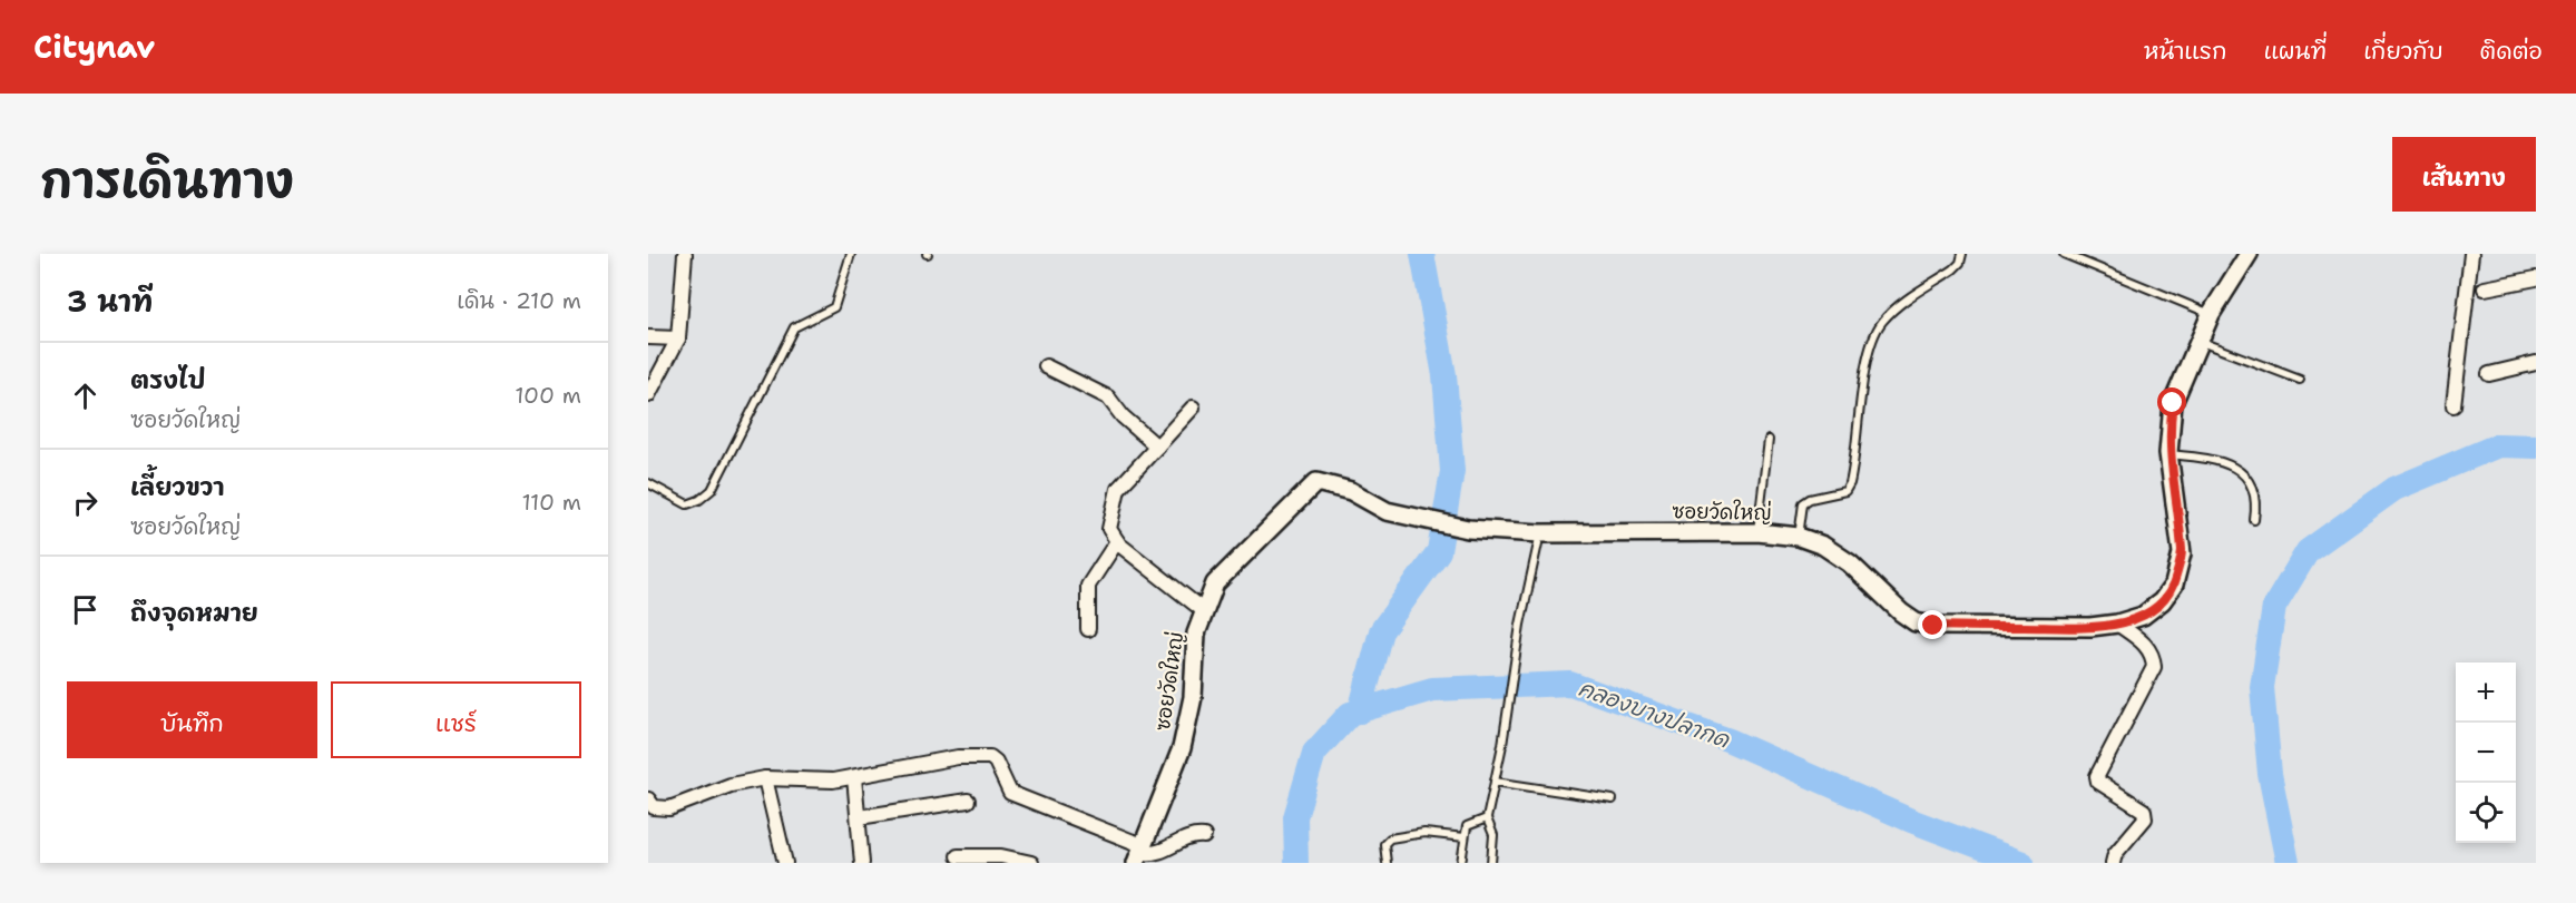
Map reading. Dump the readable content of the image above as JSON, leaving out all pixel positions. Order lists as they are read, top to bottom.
{
  "streets": {
    "street": ["ซอยวัดใหญ่"]
  },
  "water": ["คลองบางปลากด"],
  "page": {
    "header": "Citynav",
    "nav": [
      "หน้าแรก",
      "แผนที่",
      "เกี่ยวกับ",
      "ติดต่อ"
    ],
    "title": "การเดินทาง",
    "buttons": [
      "เส้นทาง",
      ["บันทึก", "แชร์"]
    ],
    "heading": ["3 นาที", "เดิน · 210 m"],
    "list": [
      ["ตรงไป", "ซอยวัดใหญ่", "100 m"],
      ["เลี้ยวขวา", "ซอยวัดใหญ่", "110 m"],
      "ถึงจุดหมาย"
    ],
    "map_buttons": ["+", "−"]
  }
}
